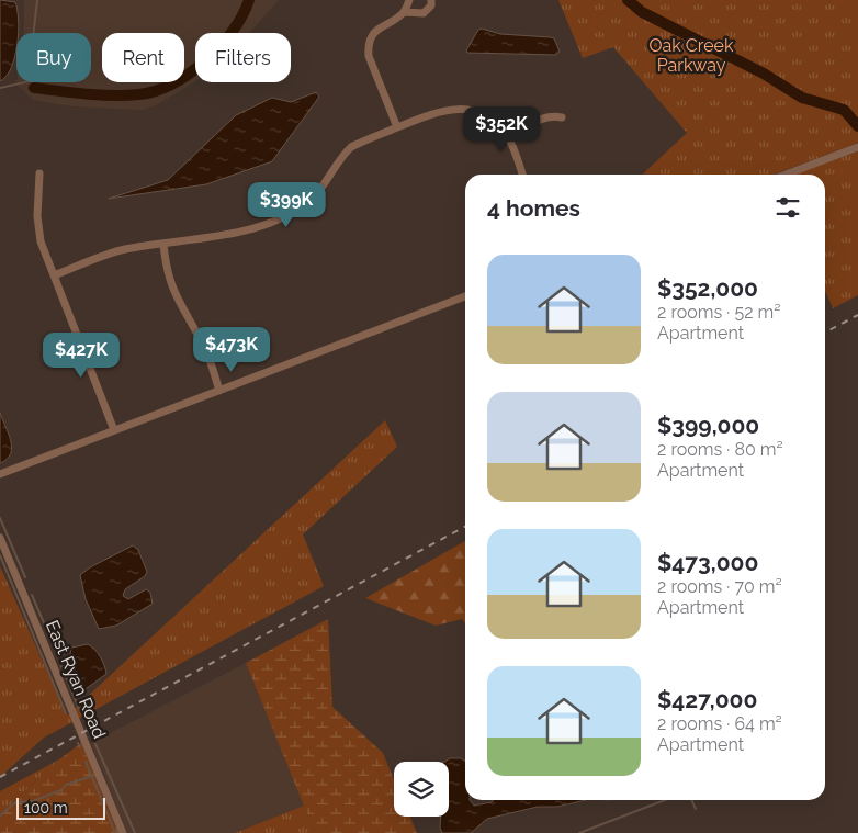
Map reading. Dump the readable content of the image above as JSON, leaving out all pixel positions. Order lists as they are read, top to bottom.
{
  "streets": {
    "street": ["East Ryan Road"]
  },
  "parks": ["Oak Creek Parkway"],
  "scale_bar": "100 m",
  "page": {
    "chip": ["Buy", "Rent", "Filters"],
    "price": [
      "$352K",
      "$399K",
      "$473K",
      "$427K"
    ],
    "heading": "4 homes",
    "list": [
      {
        "name": "$352,000",
        "note": "2 rooms · 52 m² · Apartment"
      },
      {
        "name": "$399,000",
        "note": "2 rooms · 80 m² · Apartment"
      },
      {
        "name": "$473,000",
        "note": "2 rooms · 70 m² · Apartment"
      },
      {
        "name": "$427,000",
        "note": "2 rooms · 64 m² · Apartment"
      }
    ],
    "scale": "100 m"
  }
}
